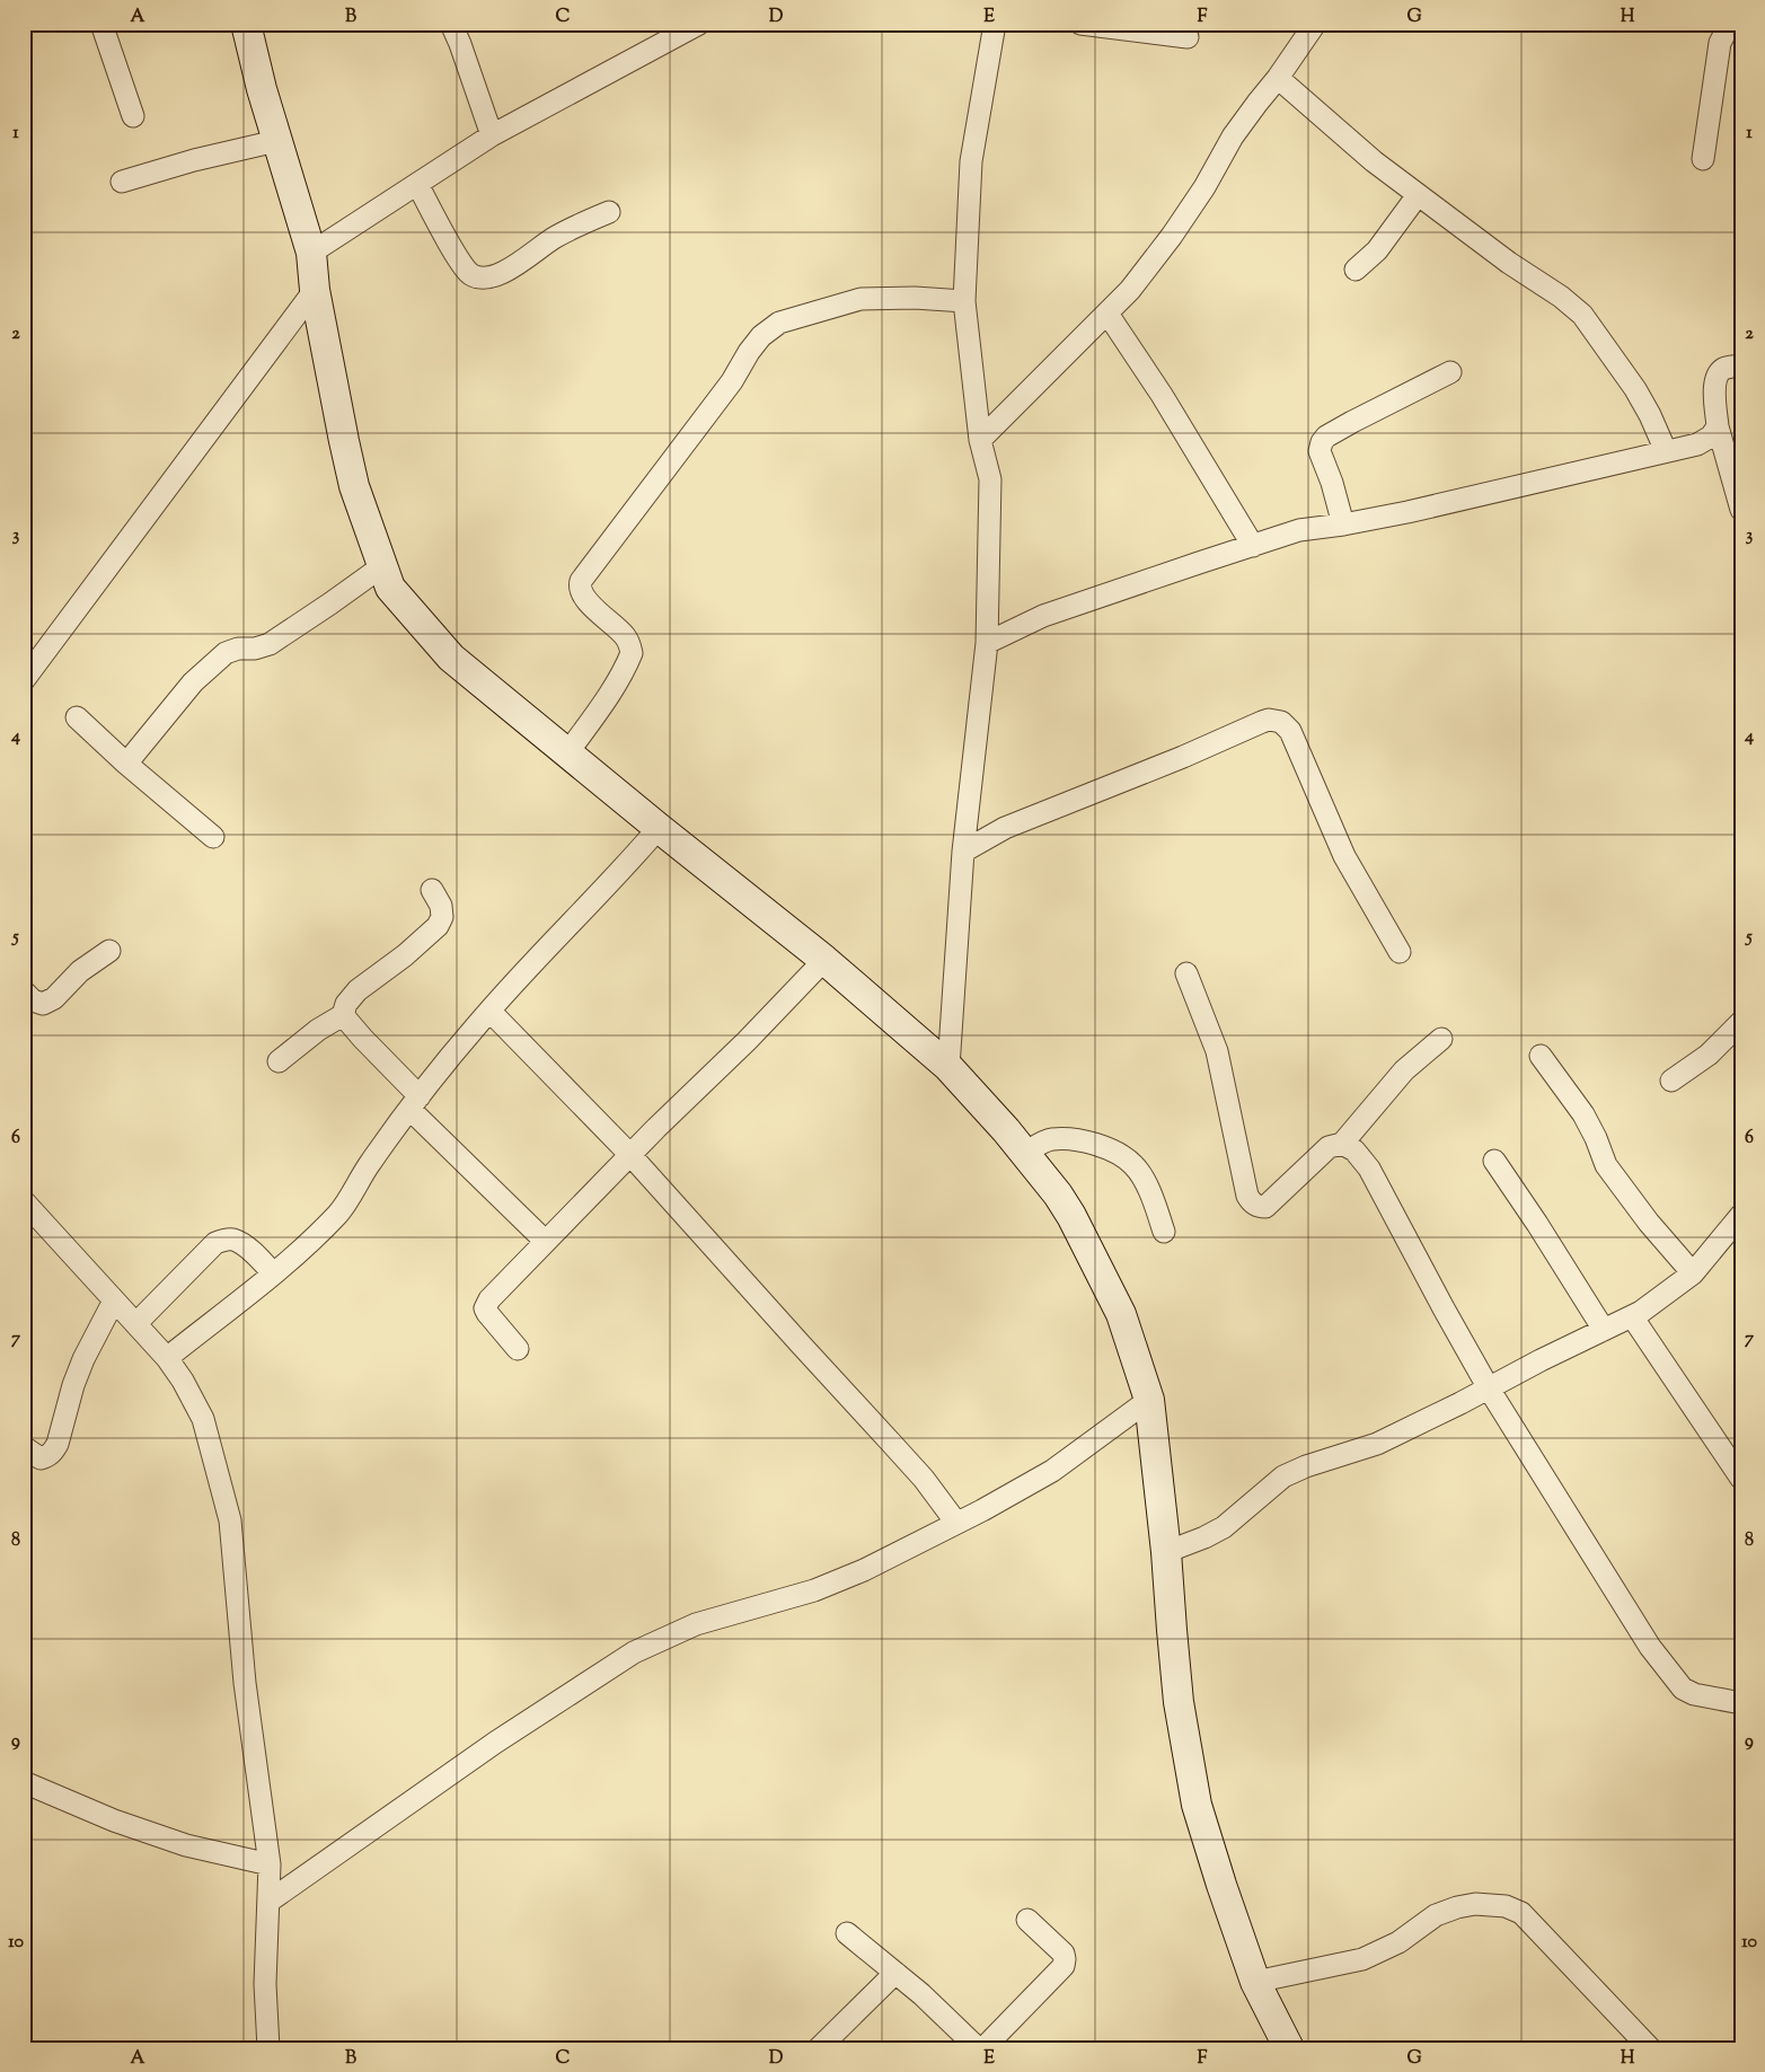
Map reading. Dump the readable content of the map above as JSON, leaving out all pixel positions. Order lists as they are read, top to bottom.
{
  "grid": {
    "columns": [
      "A",
      "B",
      "C",
      "D",
      "E",
      "F",
      "G",
      "H"
    ],
    "rows": [
      "1",
      "2",
      "3",
      "4",
      "5",
      "6",
      "7",
      "8",
      "9",
      "10"
    ]
  }
}
